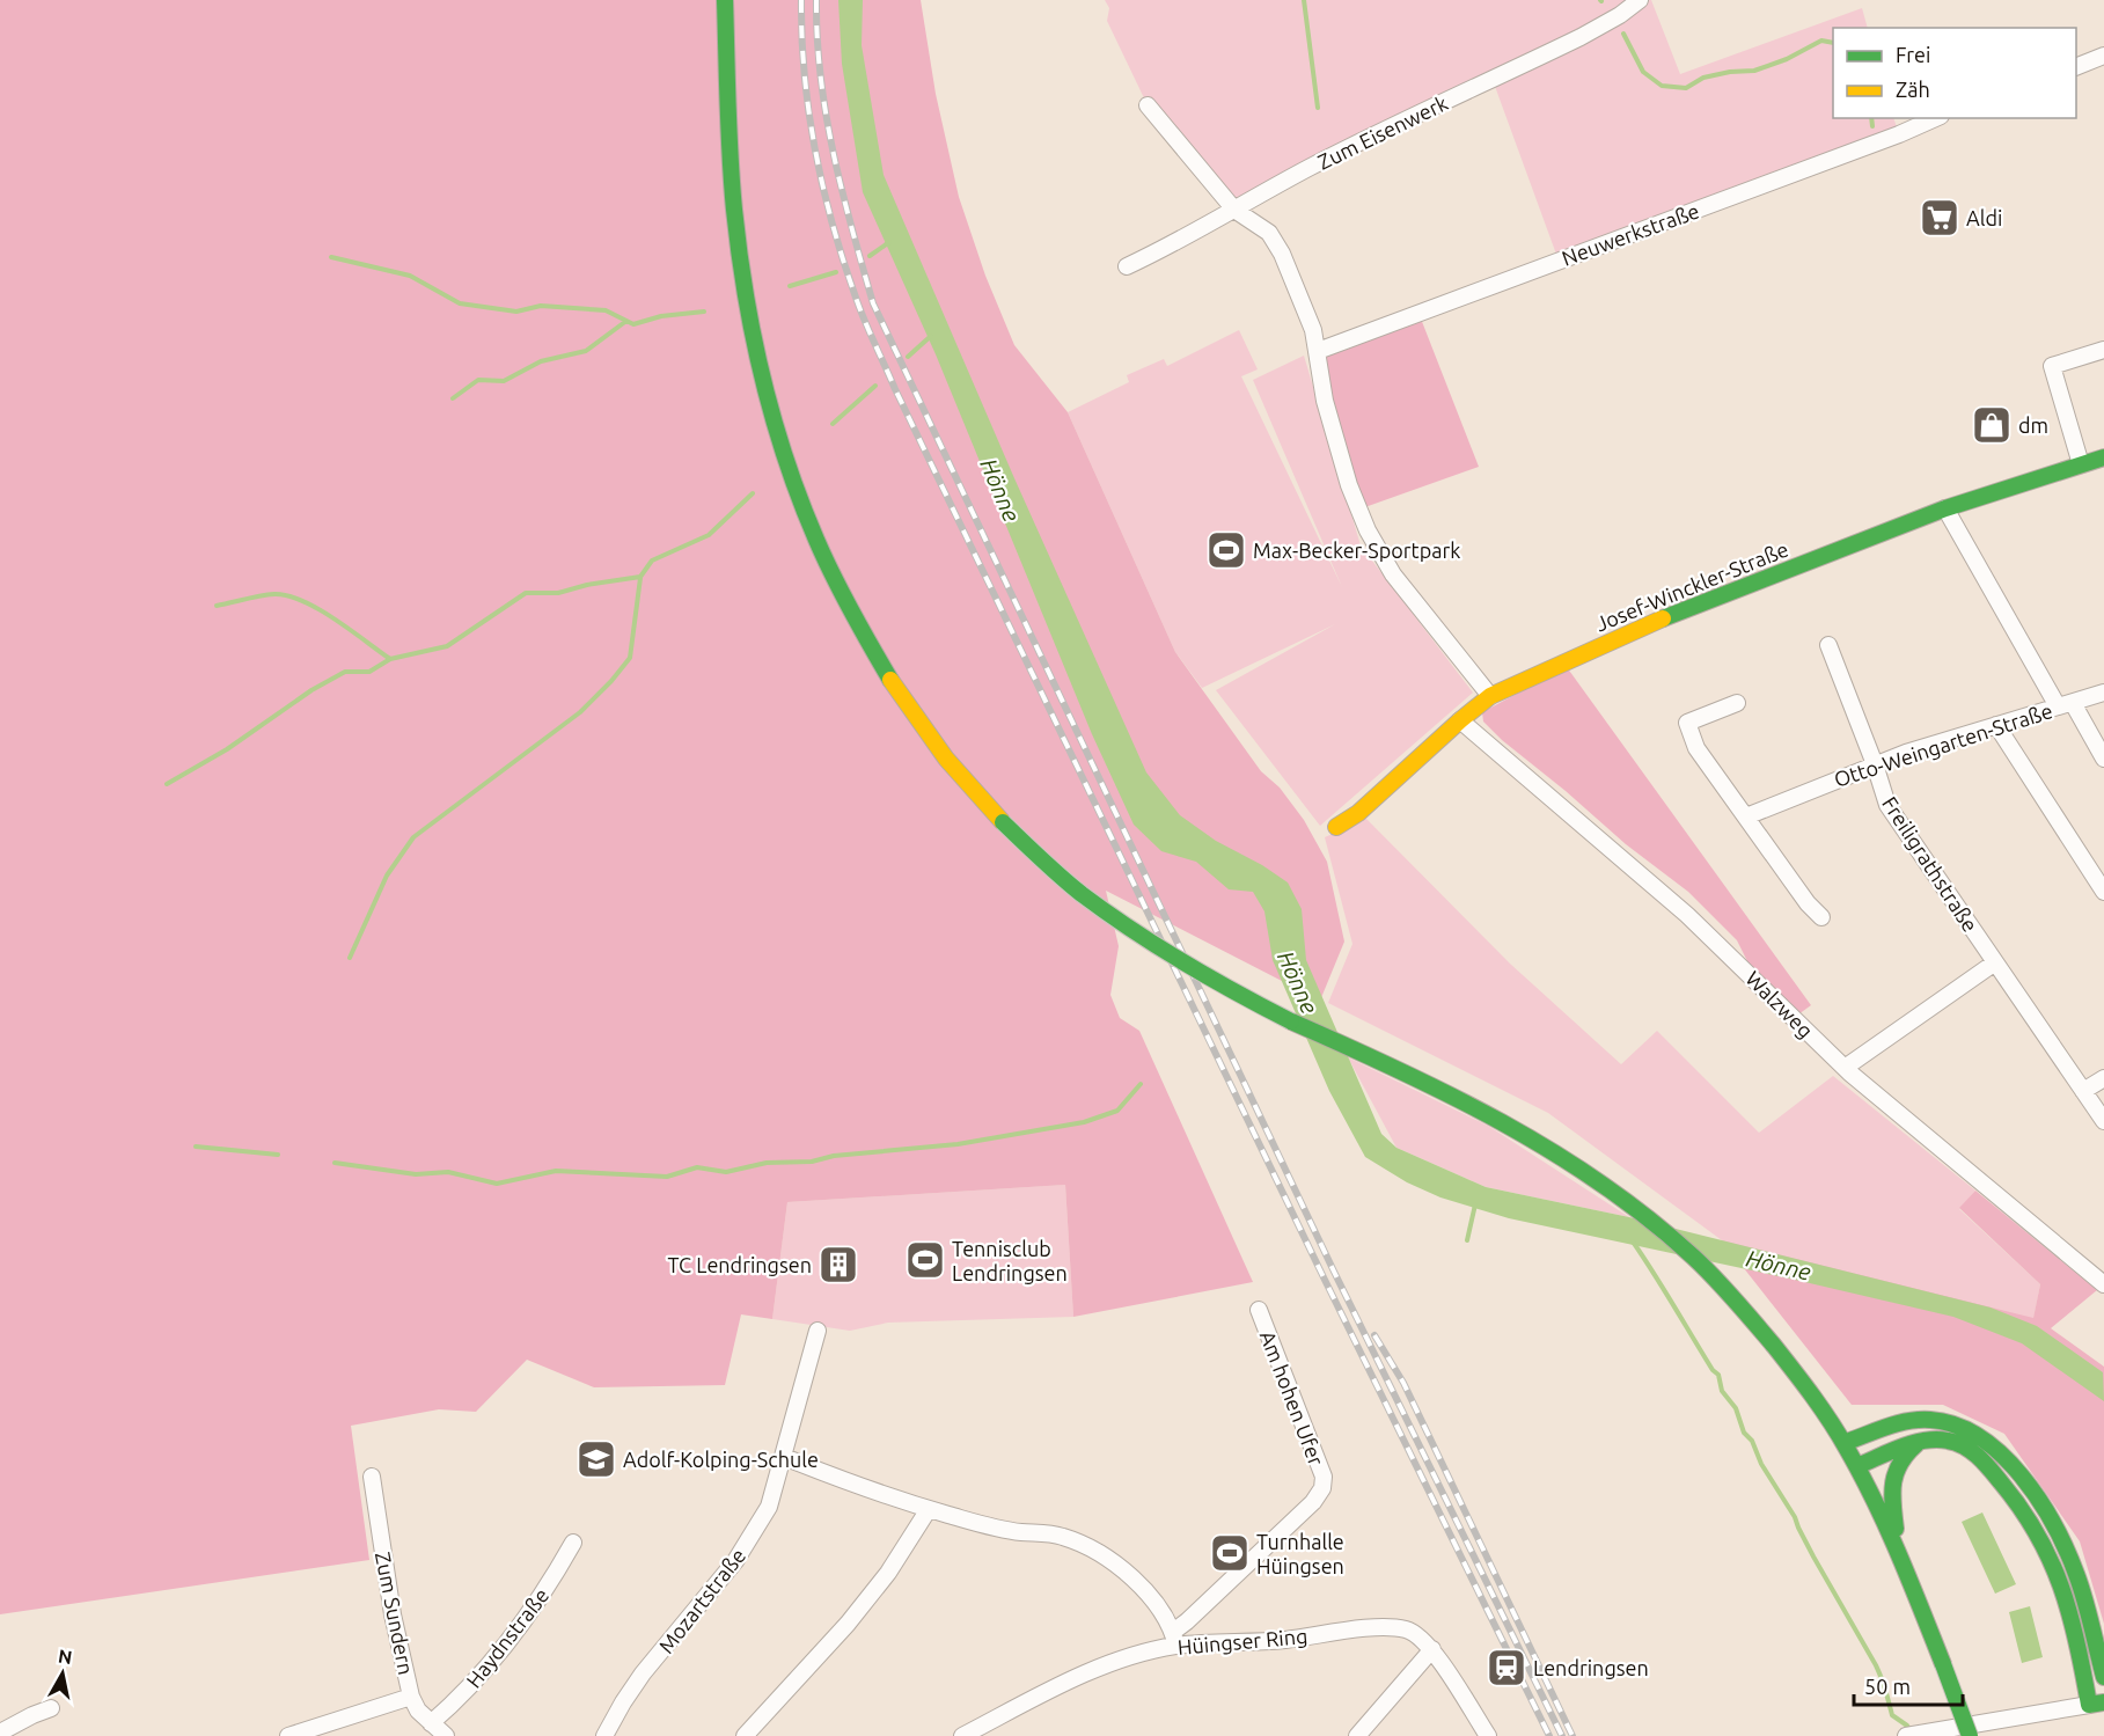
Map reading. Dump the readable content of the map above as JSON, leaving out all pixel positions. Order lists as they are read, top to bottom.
{
  "streets": {
    "main road": ["Josef-Winckler-Straße"],
    "street": [
      "Zum Eisenwerk",
      "Neuwerkstraße",
      "Otto-Weingarten-Straße",
      "Freiligrathstraße",
      "Walzweg",
      "Am hohen Ufer",
      "Mozartstraße",
      "Zum Sundern",
      "Haydnstraße",
      "Hüingser Ring"
    ]
  },
  "crossings": [
    ["Josef-Winckler-Straße", "Walzweg"],
    ["Otto-Weingarten-Straße", "Freiligrathstraße"],
    ["Am hohen Ufer", "Hüingser Ring"],
    ["Zum Sundern", "Haydnstraße"]
  ],
  "water": ["Hönne"],
  "places": {
    "supermarket": ["Aldi"],
    "shop": ["dm"],
    "sports": ["Max-Becker-Sportpark", "Tennisclub Lendringsen", "Turnhalle Hüingsen"],
    "building": ["TC Lendringsen"],
    "school or university": ["Adolf-Kolping-Schule"],
    "station": ["Lendringsen"]
  },
  "legend": ["Frei", "Zäh"],
  "scale_bar": "50 m",
  "north": "top"
}
